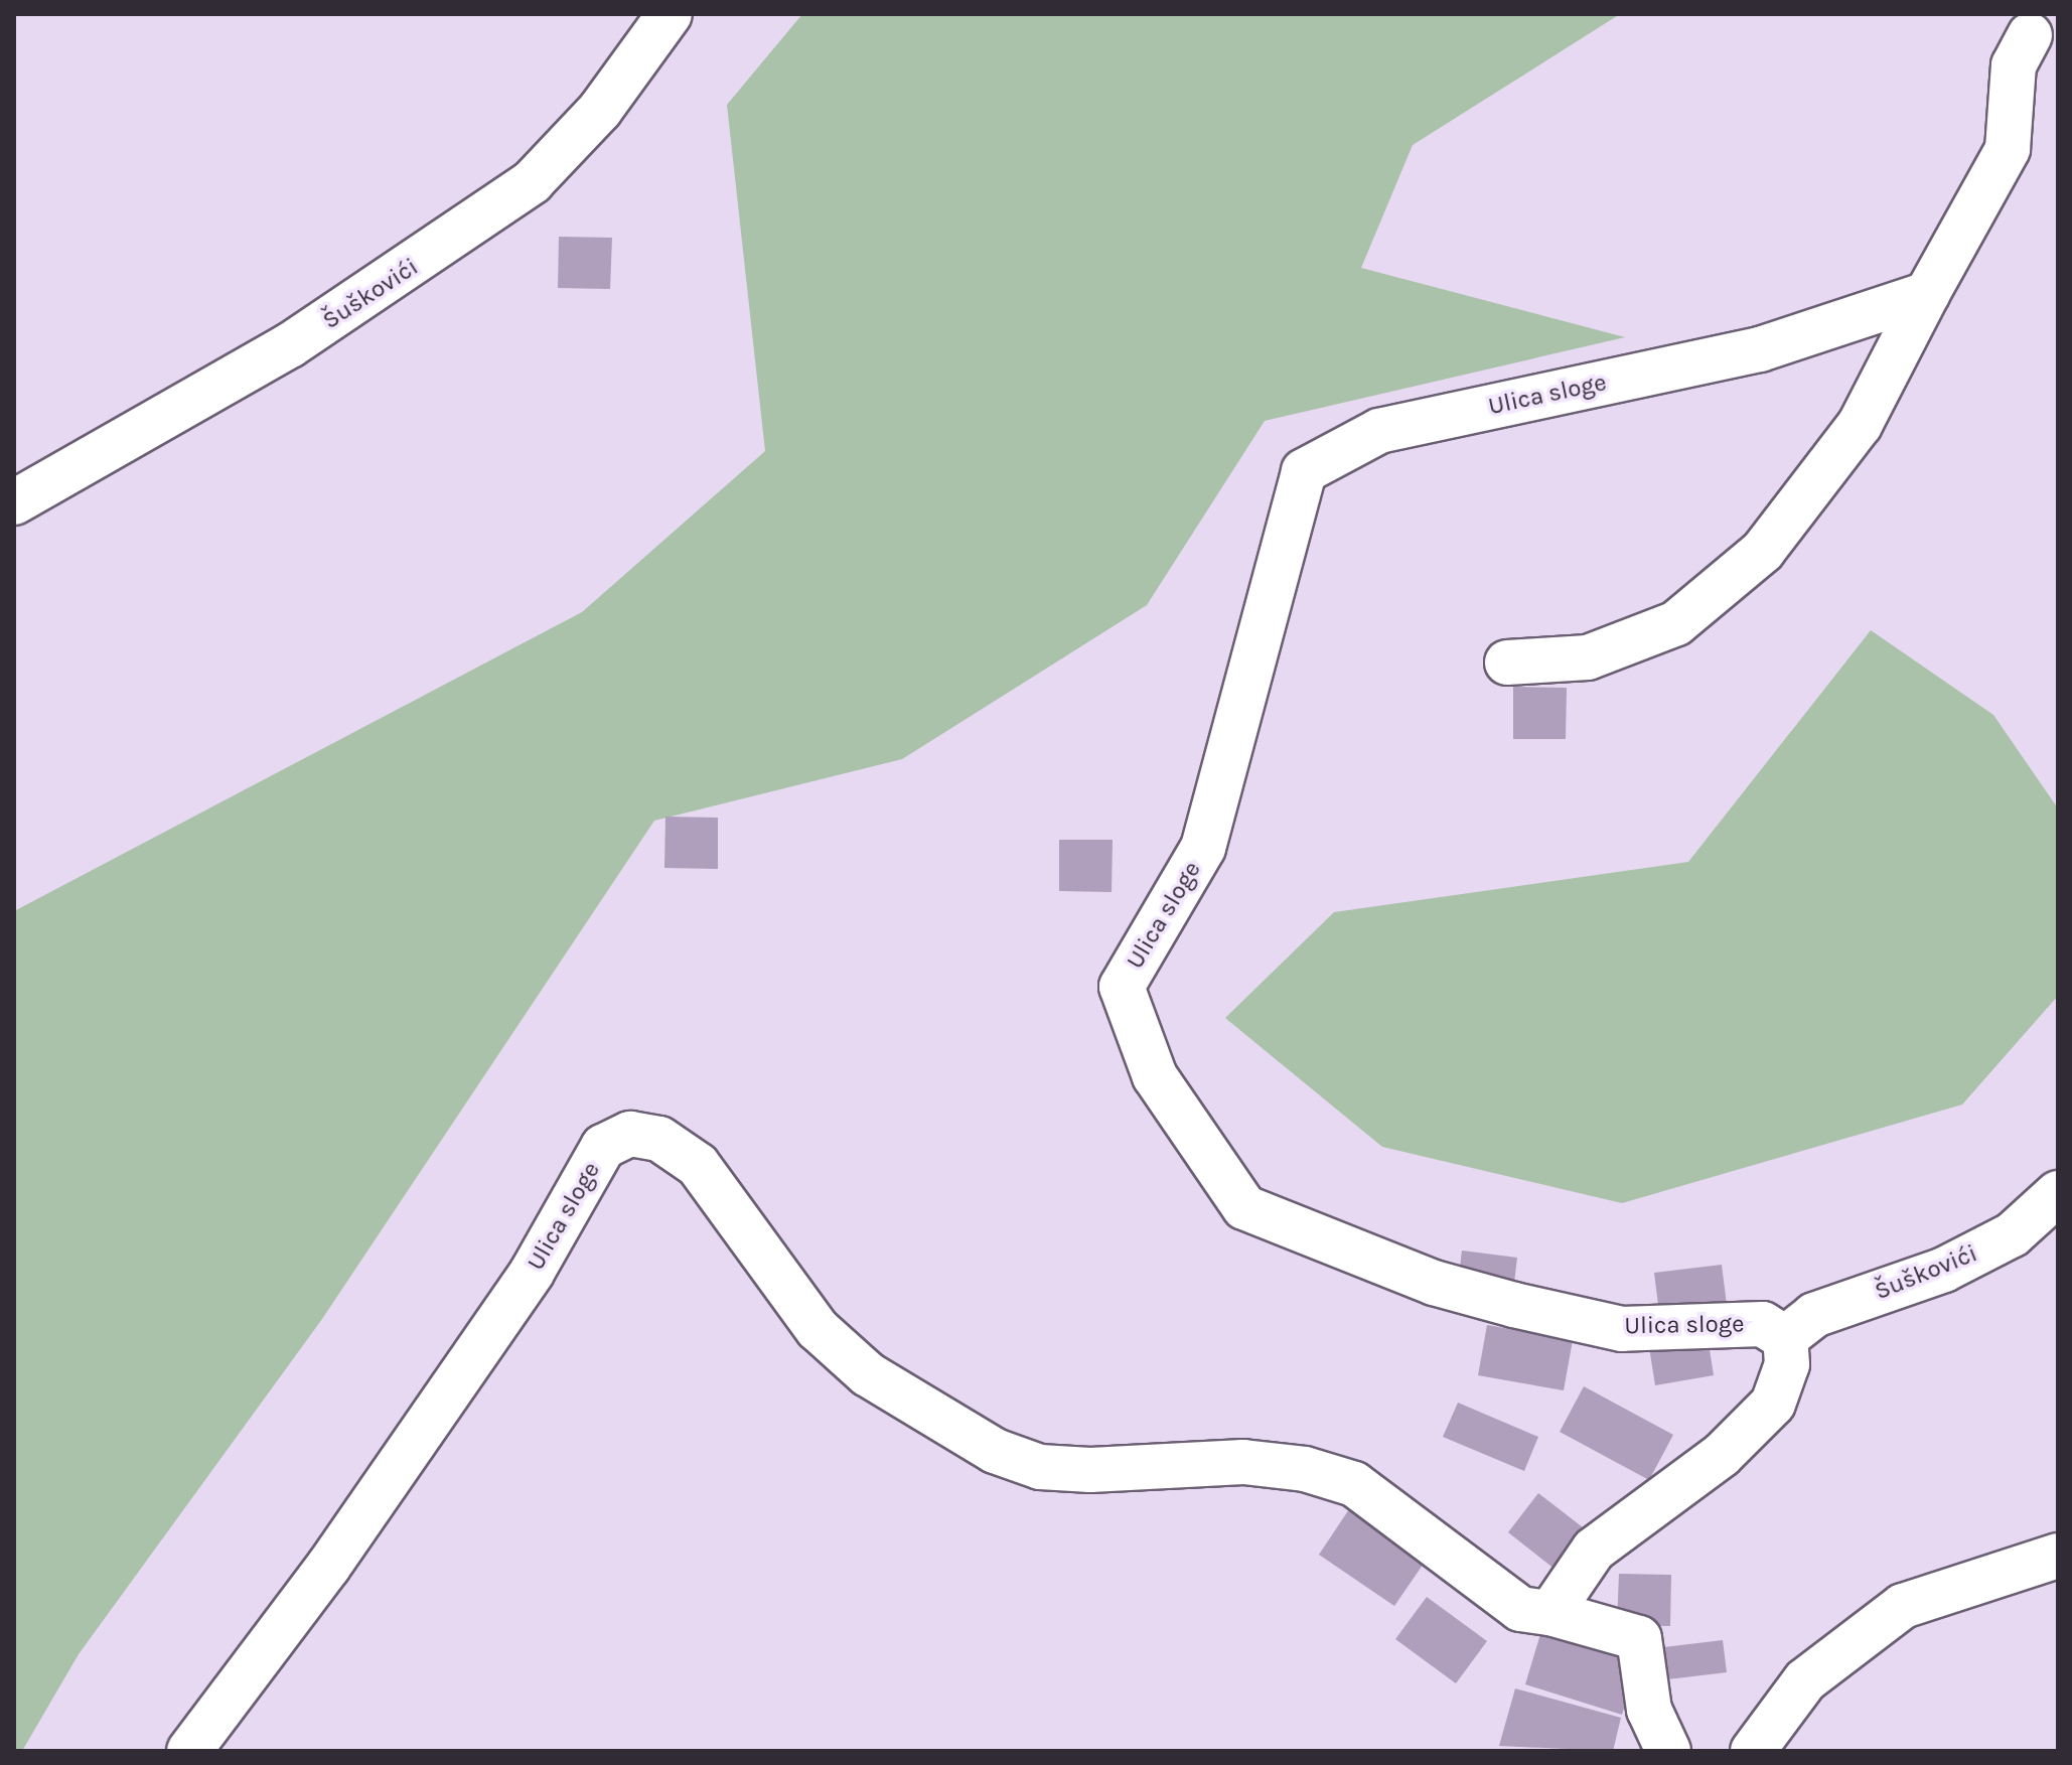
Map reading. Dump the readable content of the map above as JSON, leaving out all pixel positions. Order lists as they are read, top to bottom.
{
  "streets": {
    "street": ["Šuškovići", "Ulica sloge"]
  },
  "crossings": [
    ["Šuškovići", "Ulica sloge"]
  ]
}
